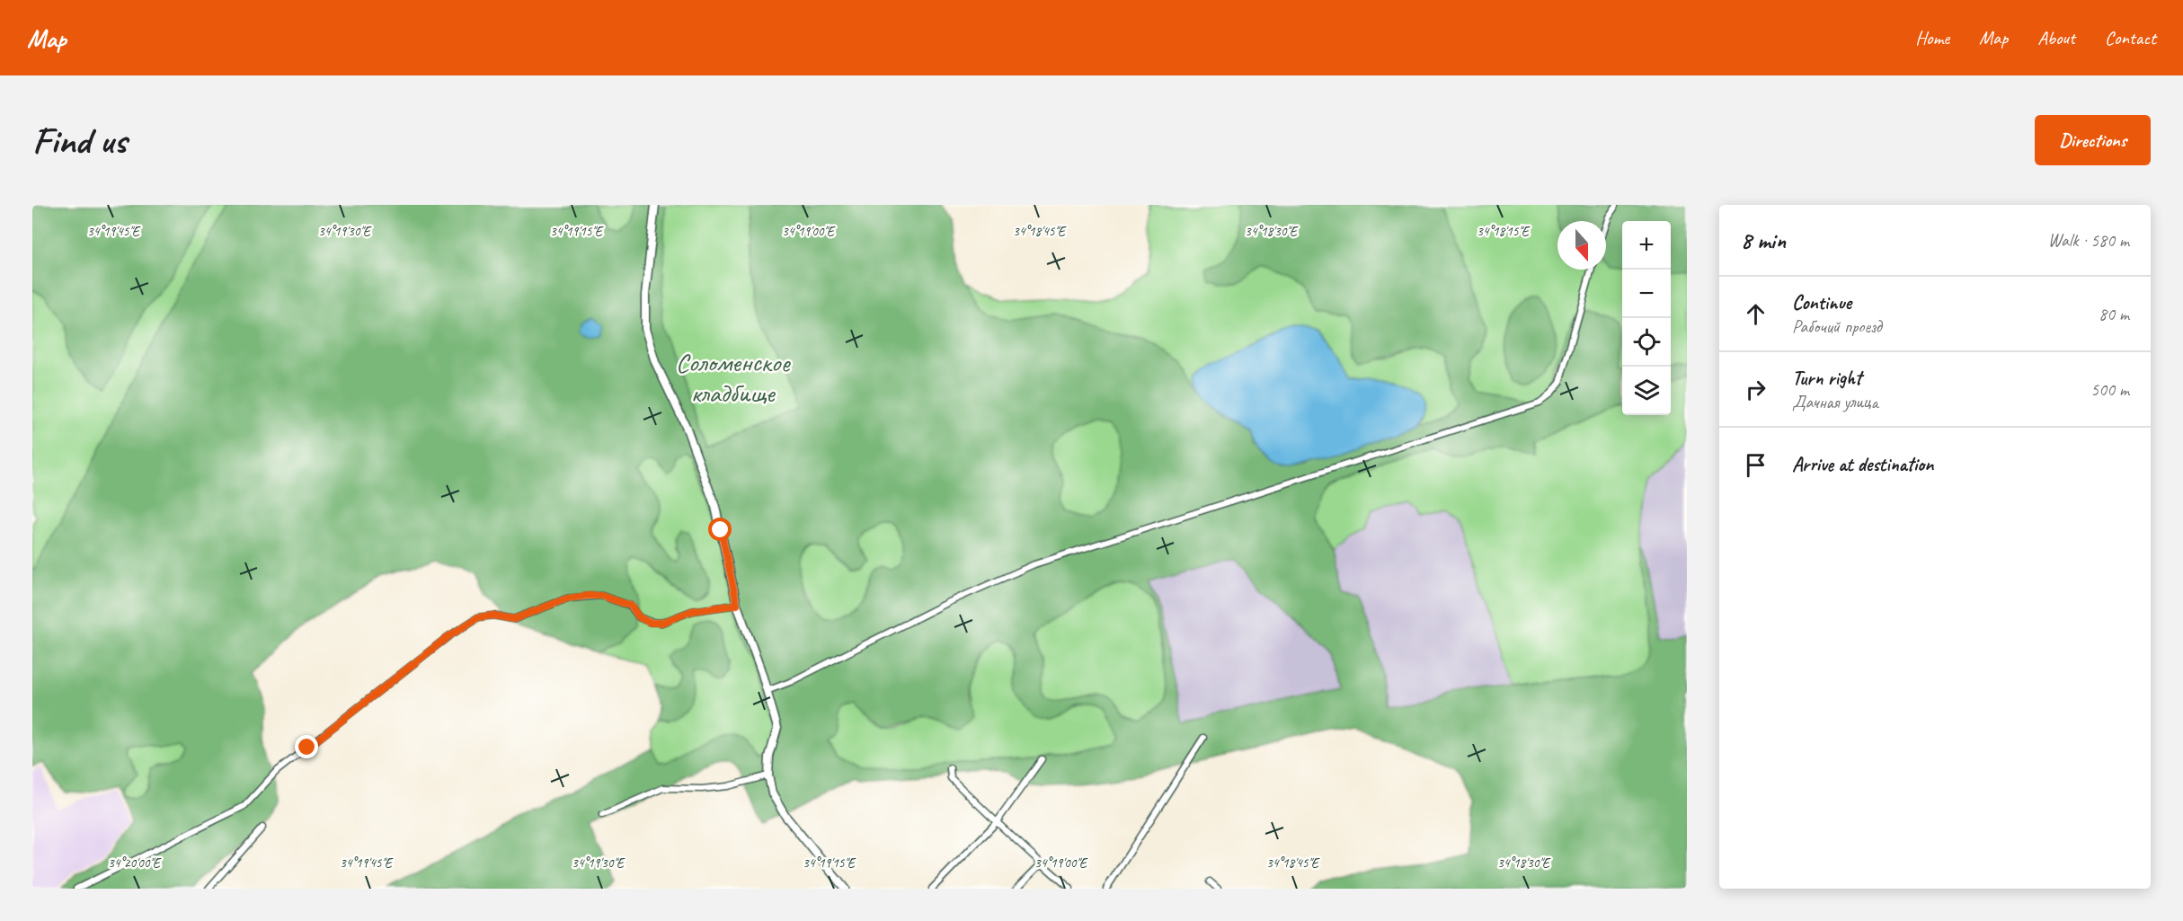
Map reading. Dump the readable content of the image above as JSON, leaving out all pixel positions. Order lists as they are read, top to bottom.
{
  "parks": ["Соломенское кладбище"],
  "north": "bottom",
  "page": {
    "header": "Map",
    "nav": [
      "Home",
      "Map",
      "About",
      "Contact"
    ],
    "buttons": "Directions",
    "title": "Find us",
    "heading": ["8 min", "Walk · 580 m"],
    "map_buttons": ["+", "−"],
    "list": [
      ["Continue", "Рабочий проезд", "80 m"],
      ["Turn right", "Дачная улица", "500 m"],
      "Arrive at destination"
    ]
  },
  "coordinates": [
    "34°19'45\"E",
    "34°19'30\"E",
    "34°19'15\"E",
    "34°19'00\"E",
    "34°18'45\"E",
    "34°18'30\"E",
    "34°18'15\"E",
    "34°20'00\"E"
  ]
}
